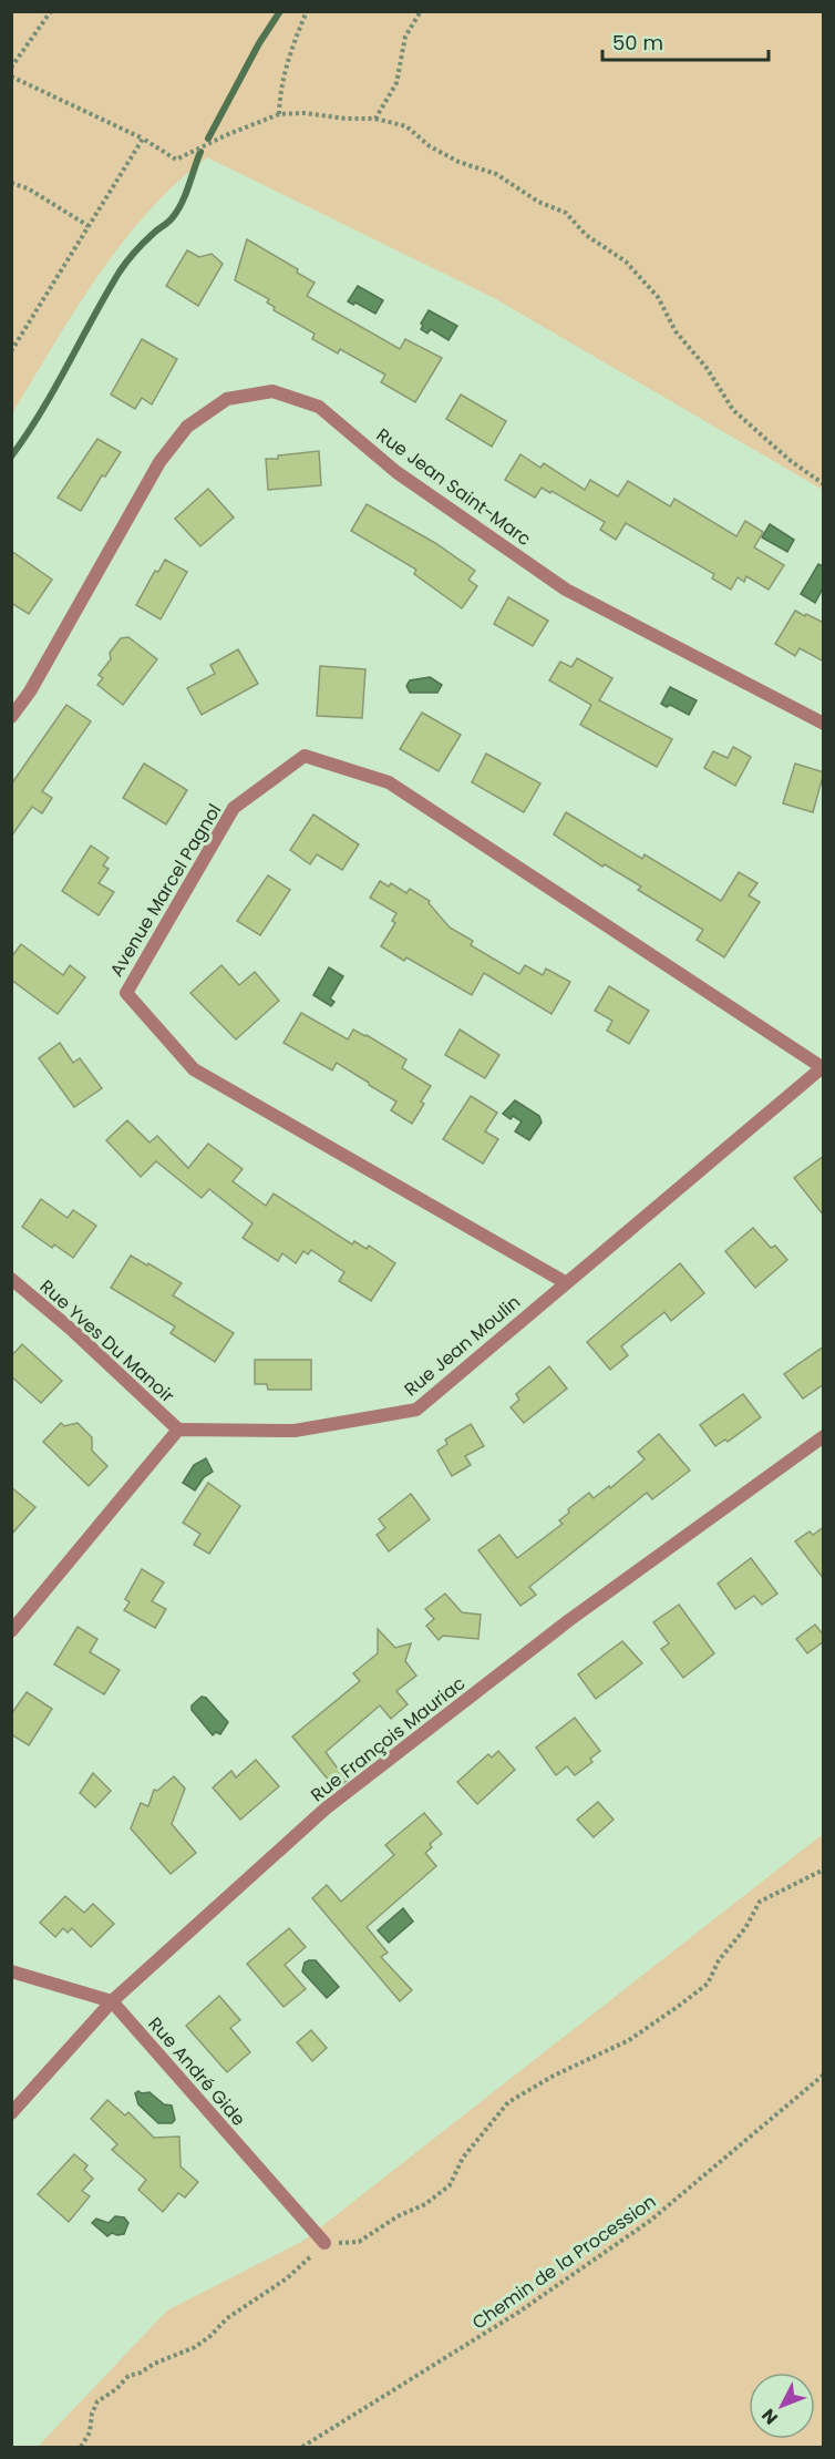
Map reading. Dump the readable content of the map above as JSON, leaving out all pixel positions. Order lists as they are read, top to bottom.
{
  "streets": {
    "street": [
      "Rue Jean Saint-Marc",
      "Avenue Marcel Pagnol",
      "Rue Yves Du Manoir",
      "Rue Jean Moulin",
      "Rue François Mauriac",
      "Rue André Gide"
    ],
    "path": ["Chemin de la Procession"]
  },
  "crossings": [
    ["Avenue Marcel Pagnol", "Rue Jean Moulin"],
    ["Rue Yves Du Manoir", "Rue Jean Moulin"],
    ["Rue François Mauriac", "Rue André Gide"]
  ],
  "scale_bar": "50 m",
  "north": "bottom left"
}
